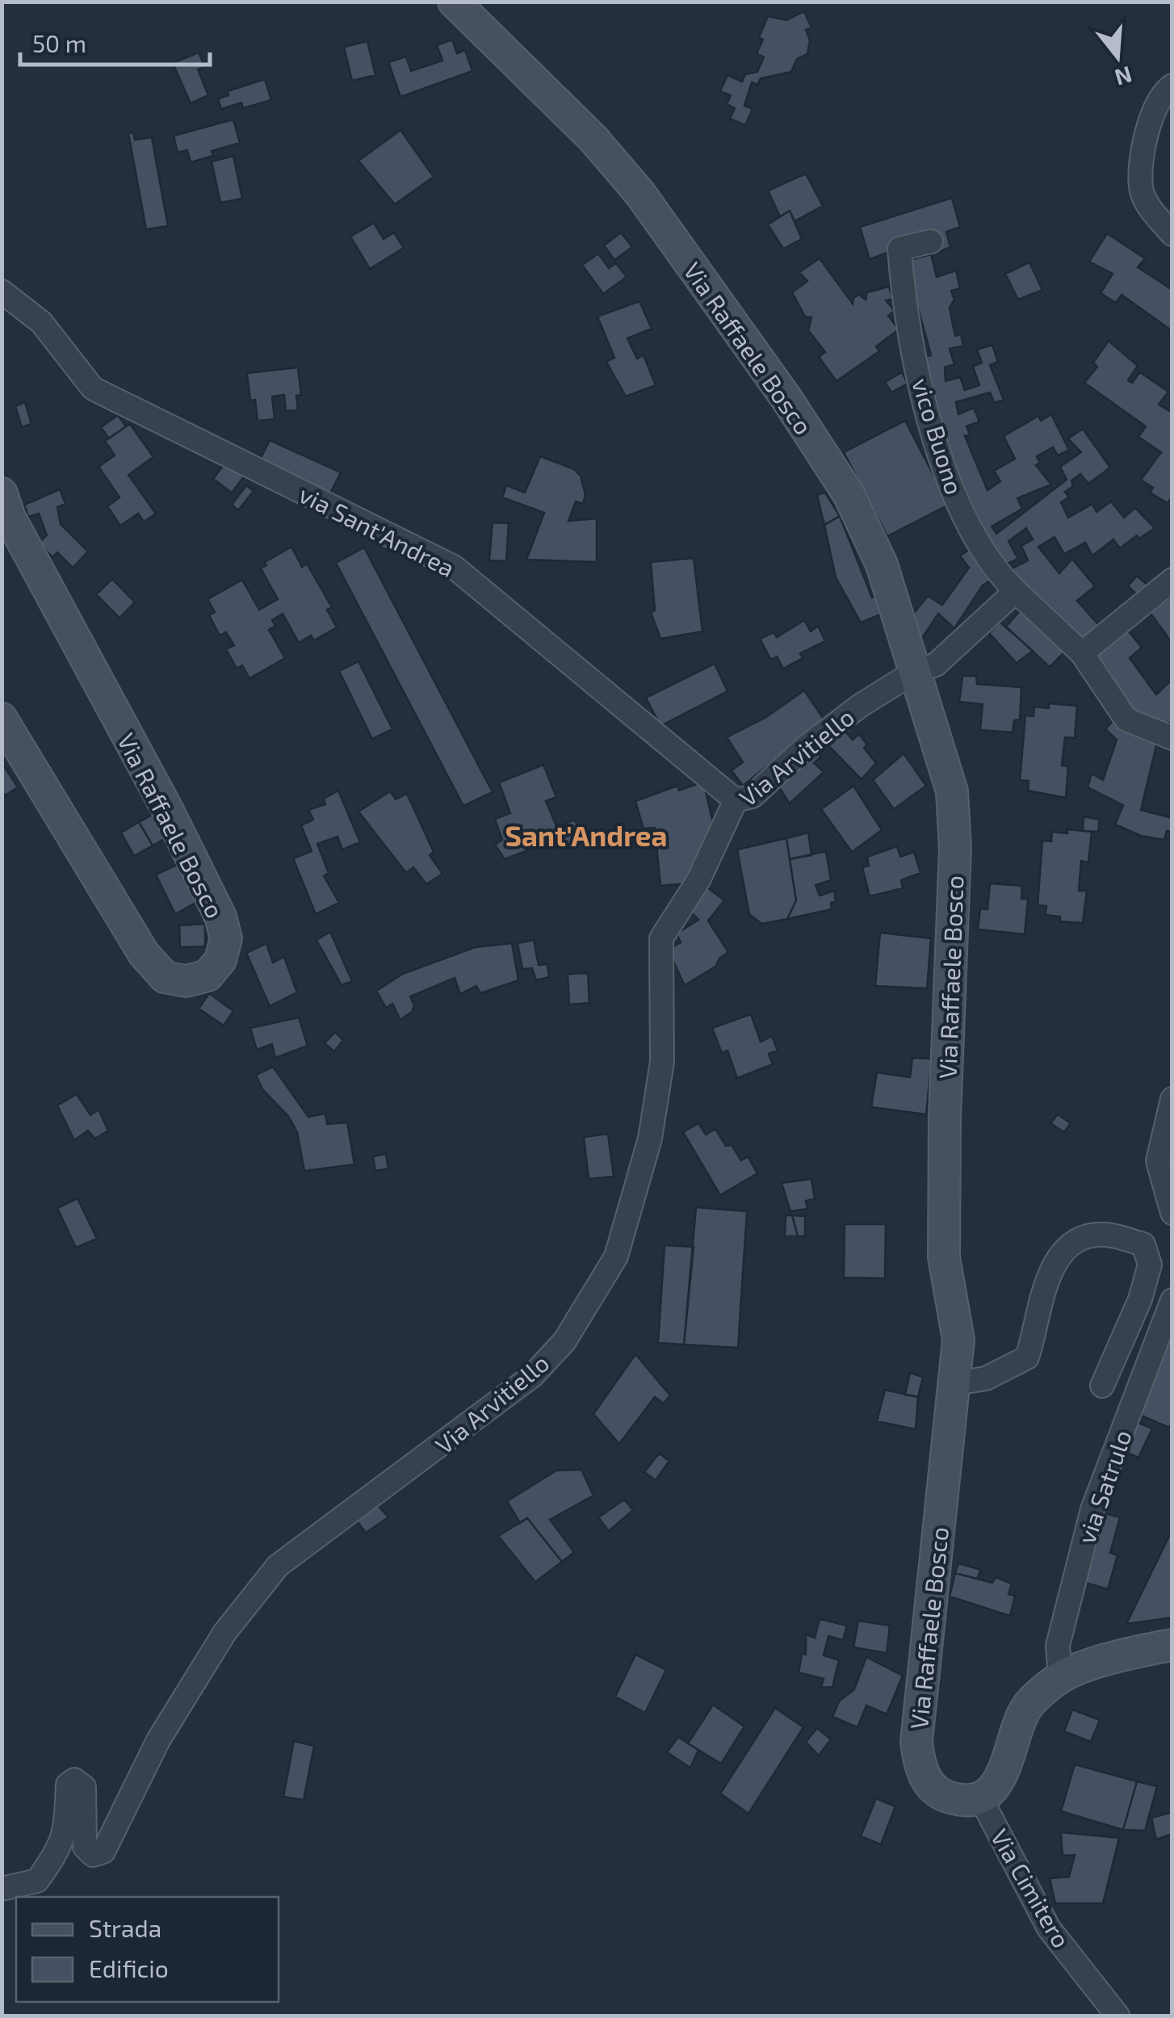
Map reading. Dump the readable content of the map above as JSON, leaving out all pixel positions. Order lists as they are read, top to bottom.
{
  "streets": {
    "street": [
      "Via Raffaele Bosco",
      "vico Buono",
      "via Sant'Andrea",
      "Via Arvitiello",
      "via Satrulo",
      "Via Cimitero"
    ]
  },
  "crossings": [
    ["Via Raffaele Bosco", "Via Arvitiello"],
    ["Via Raffaele Bosco", "Via Cimitero"],
    ["vico Buono", "Via Arvitiello"],
    ["via Sant'Andrea", "Via Arvitiello"]
  ],
  "districts": ["Sant'Andrea"],
  "legend": ["Strada", "Edificio"],
  "scale_bar": "50 m",
  "north": "bottom"
}
